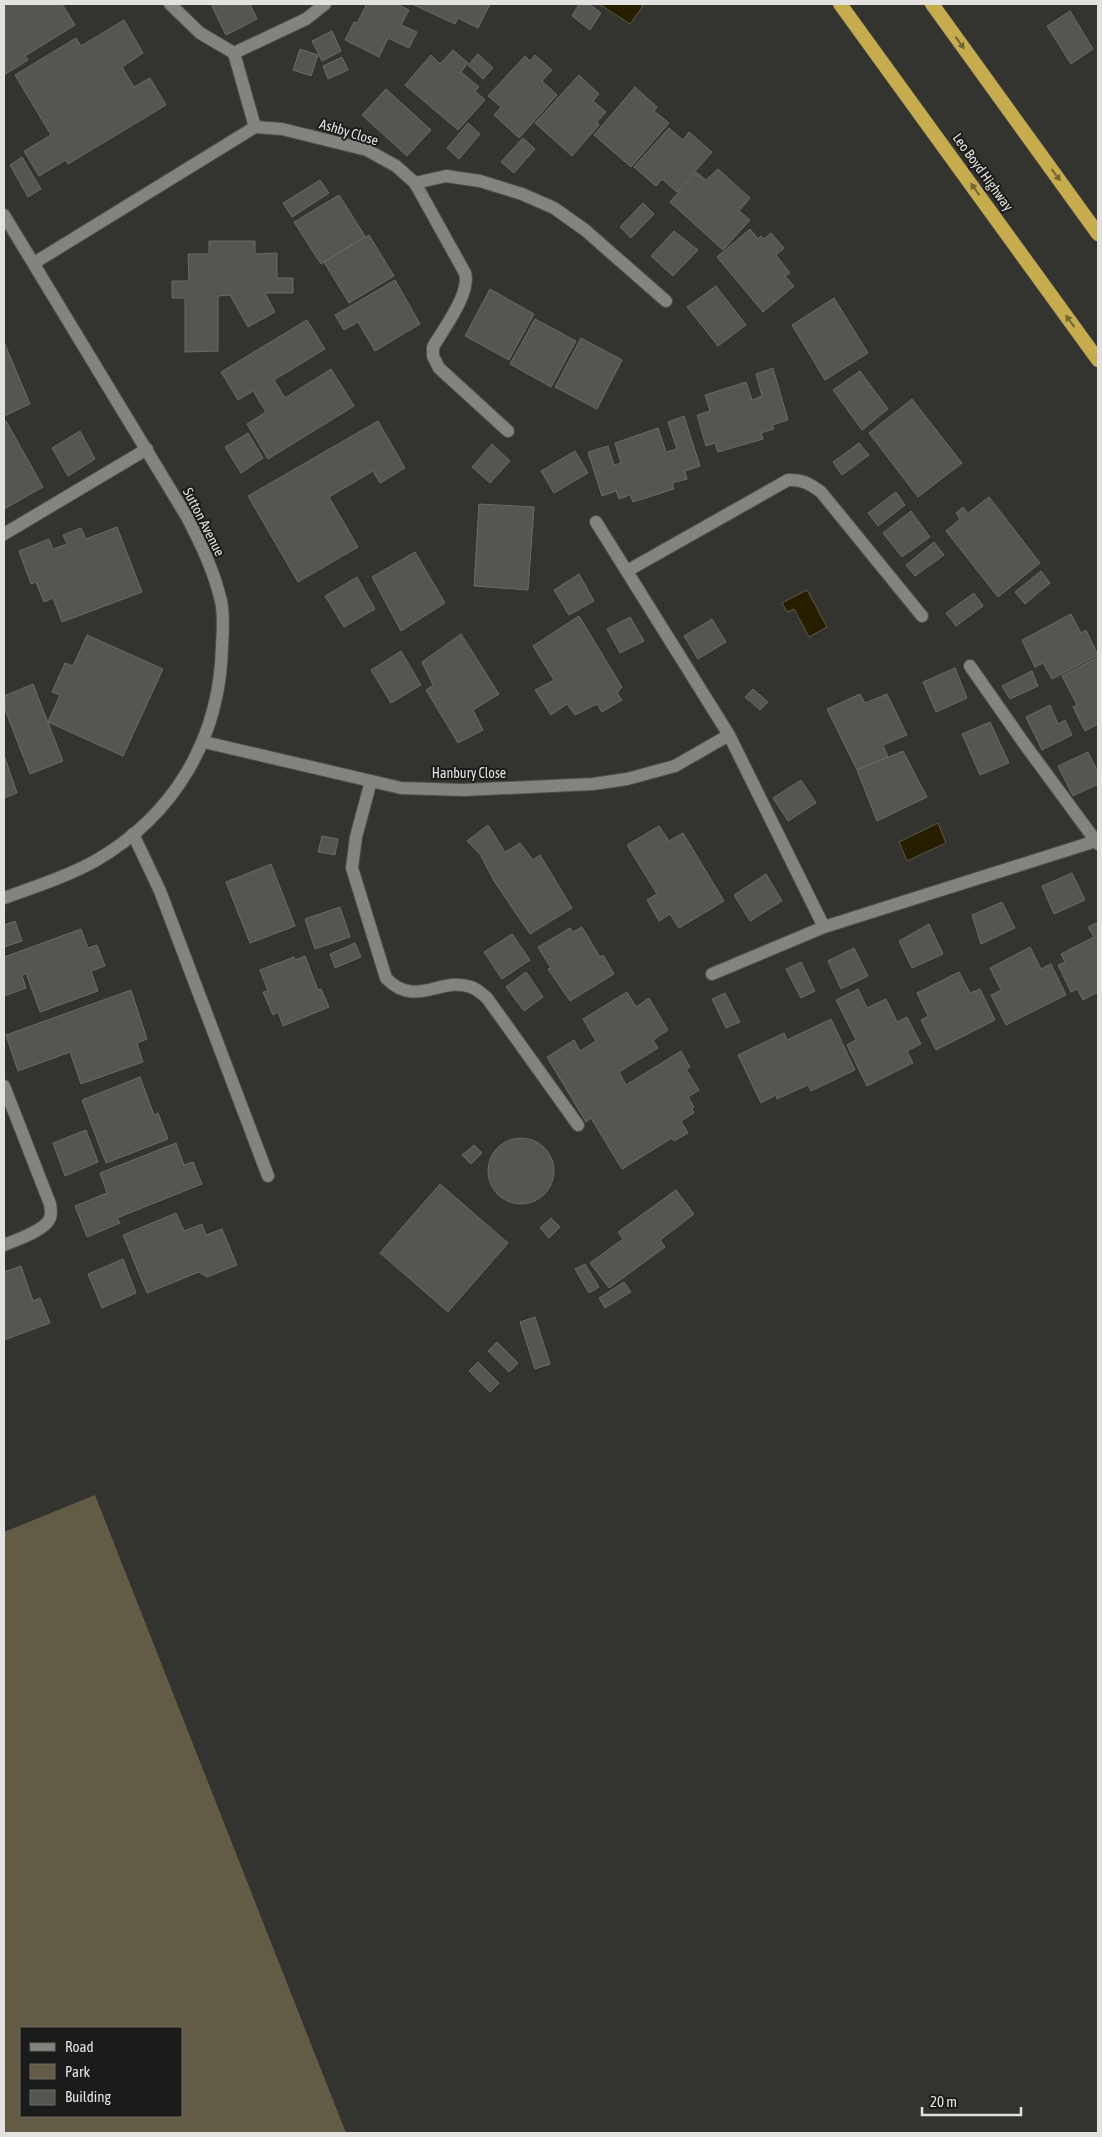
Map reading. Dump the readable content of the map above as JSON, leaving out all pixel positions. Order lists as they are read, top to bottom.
{
  "streets": {
    "highway": ["Leo Boyd Highway"],
    "street": ["Ashby Close", "Sutton Avenue", "Hanbury Close"]
  },
  "crossings": [
    ["Sutton Avenue", "Hanbury Close"]
  ],
  "legend": ["Road", "Park", "Building"],
  "scale_bar": "20 m"
}
